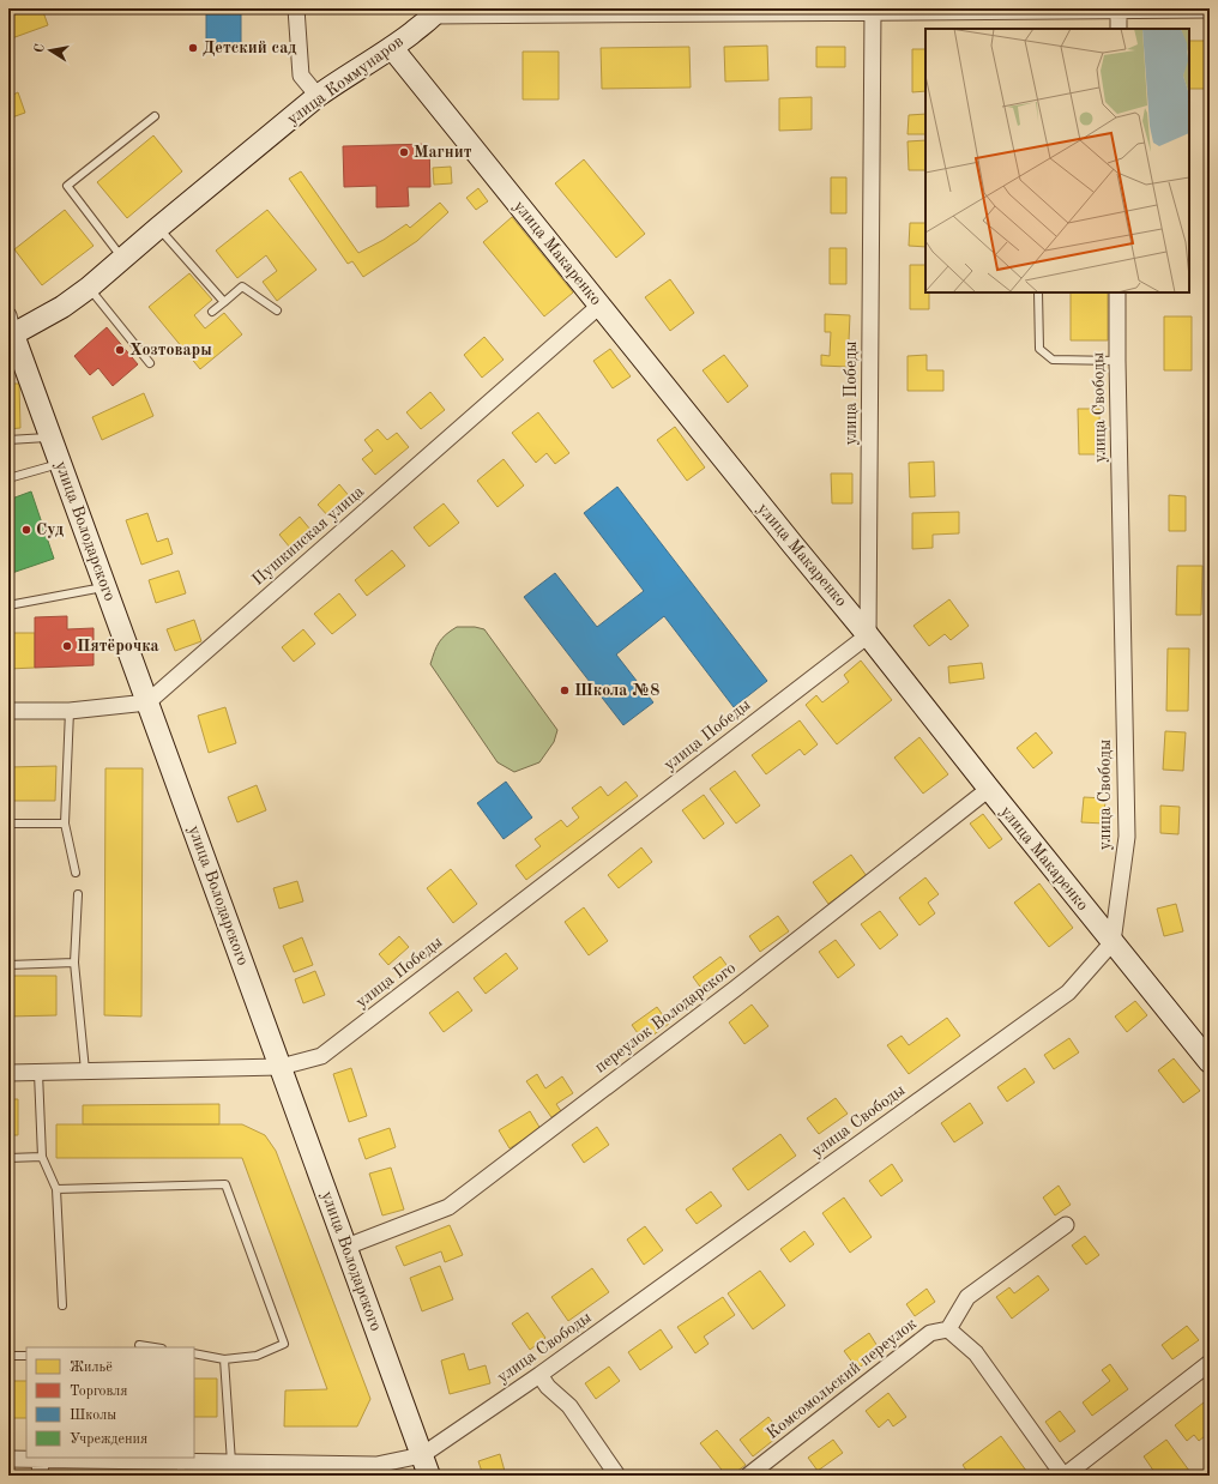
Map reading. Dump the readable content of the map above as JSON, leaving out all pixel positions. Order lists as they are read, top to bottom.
{
  "streets": {
    "main road": ["улица Коммунаров", "улица Макаренко", "улица Володарского"],
    "street": [
      "улица Победы",
      "улица Свободы",
      "Пушкинская улица",
      "переулок Володарского",
      "Комсомольский переулок"
    ]
  },
  "crossings": [
    ["улица Коммунаров", "улица Макаренко"],
    ["улица Коммунаров", "улица Победы"],
    ["улица Коммунаров", "улица Володарского"],
    ["улица Макаренко", "улица Победы"],
    ["улица Макаренко", "улица Свободы"],
    ["улица Макаренко", "Пушкинская улица"],
    ["улица Макаренко", "переулок Володарского"],
    ["улица Победы", "улица Володарского"],
    ["улица Свободы", "улица Володарского"],
    ["улица Володарского", "Пушкинская улица"],
    ["улица Володарского", "переулок Володарского"]
  ],
  "places": [
    "Детский сад",
    "Магнит",
    "Хозтовары",
    "Суд",
    "Пятёрочка",
    "Школа №8"
  ],
  "legend": [
    "Жильё",
    "Торговля",
    "Школы",
    "Учреждения"
  ],
  "north": "left"
}
